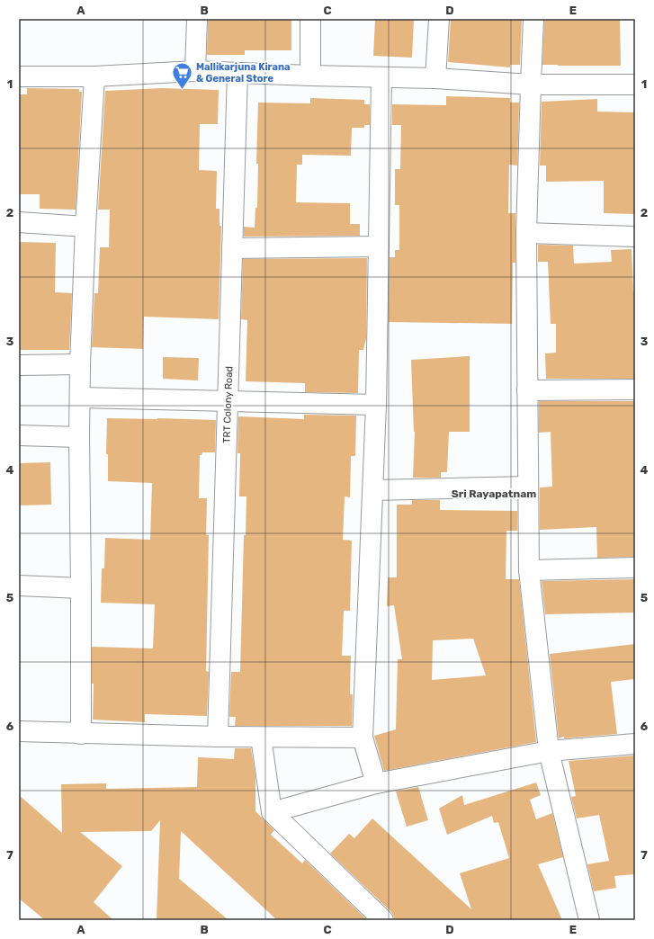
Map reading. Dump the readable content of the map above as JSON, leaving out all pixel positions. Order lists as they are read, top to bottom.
{
  "streets": {
    "street": ["TRT Colony Road"]
  },
  "districts": ["Sri Rayapatnam"],
  "places": {
    "supermarket": ["Mallikarjuna Kirana & General Store"]
  },
  "grid": {
    "columns": [
      "A",
      "B",
      "C",
      "D",
      "E"
    ],
    "rows": [
      "1",
      "2",
      "3",
      "4",
      "5",
      "6",
      "7"
    ]
  }
}
